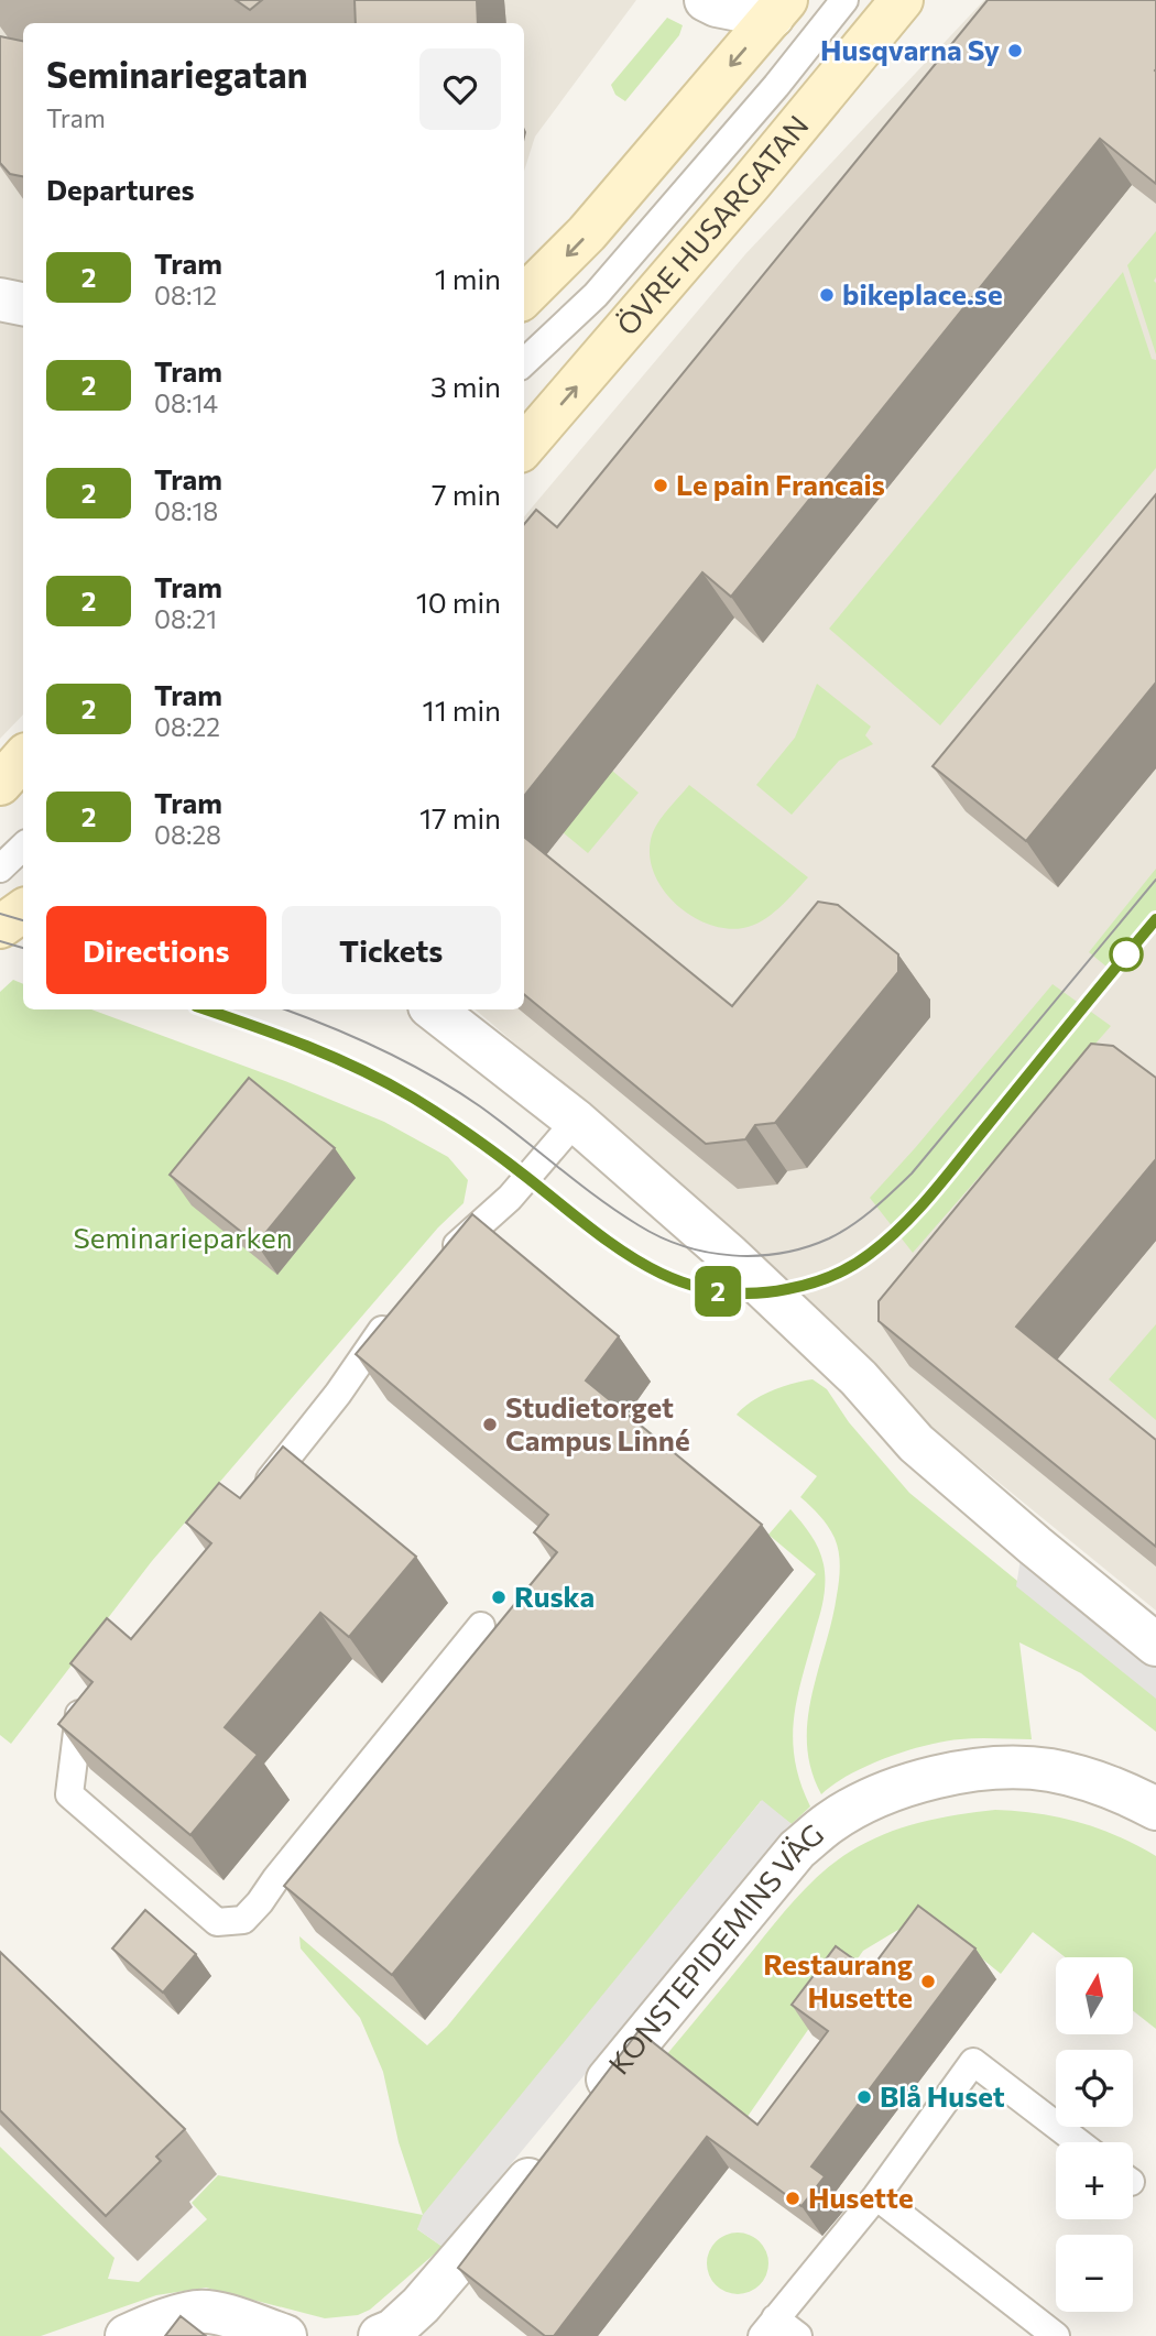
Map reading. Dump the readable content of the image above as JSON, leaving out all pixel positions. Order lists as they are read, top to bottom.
{
  "streets": {
    "main road": ["ÖVRE HUSARGATAN"],
    "street": ["KONSTEPIDEMINS VÄG"]
  },
  "parks": ["Seminarieparken"],
  "places": [
    "Husqvarna Sy",
    "bikeplace.se",
    "Le pain Francais",
    "Studietorget Campus Linné",
    "Ruska",
    "Restaurang Husette",
    "Blå Huset",
    "Husette"
  ],
  "lines": ["tram line 2"],
  "north": "top",
  "page": {
    "on_map": "2",
    "heading": [
      ["Seminariegatan", "Tram"],
      "Departures"
    ],
    "list": [
      {
        "mark": "2",
        "name": "Tram",
        "note": "08:12",
        "value": "1 min"
      },
      {
        "mark": "2",
        "name": "Tram",
        "note": "08:14",
        "value": "3 min"
      },
      {
        "mark": "2",
        "name": "Tram",
        "note": "08:18",
        "value": "7 min"
      },
      {
        "mark": "2",
        "name": "Tram",
        "note": "08:21",
        "value": "10 min"
      },
      {
        "mark": "2",
        "name": "Tram",
        "note": "08:22",
        "value": "11 min"
      },
      {
        "mark": "2",
        "name": "Tram",
        "note": "08:28",
        "value": "17 min"
      }
    ],
    "buttons": ["Directions", "Tickets"],
    "map_buttons": ["+", "−"]
  }
}
